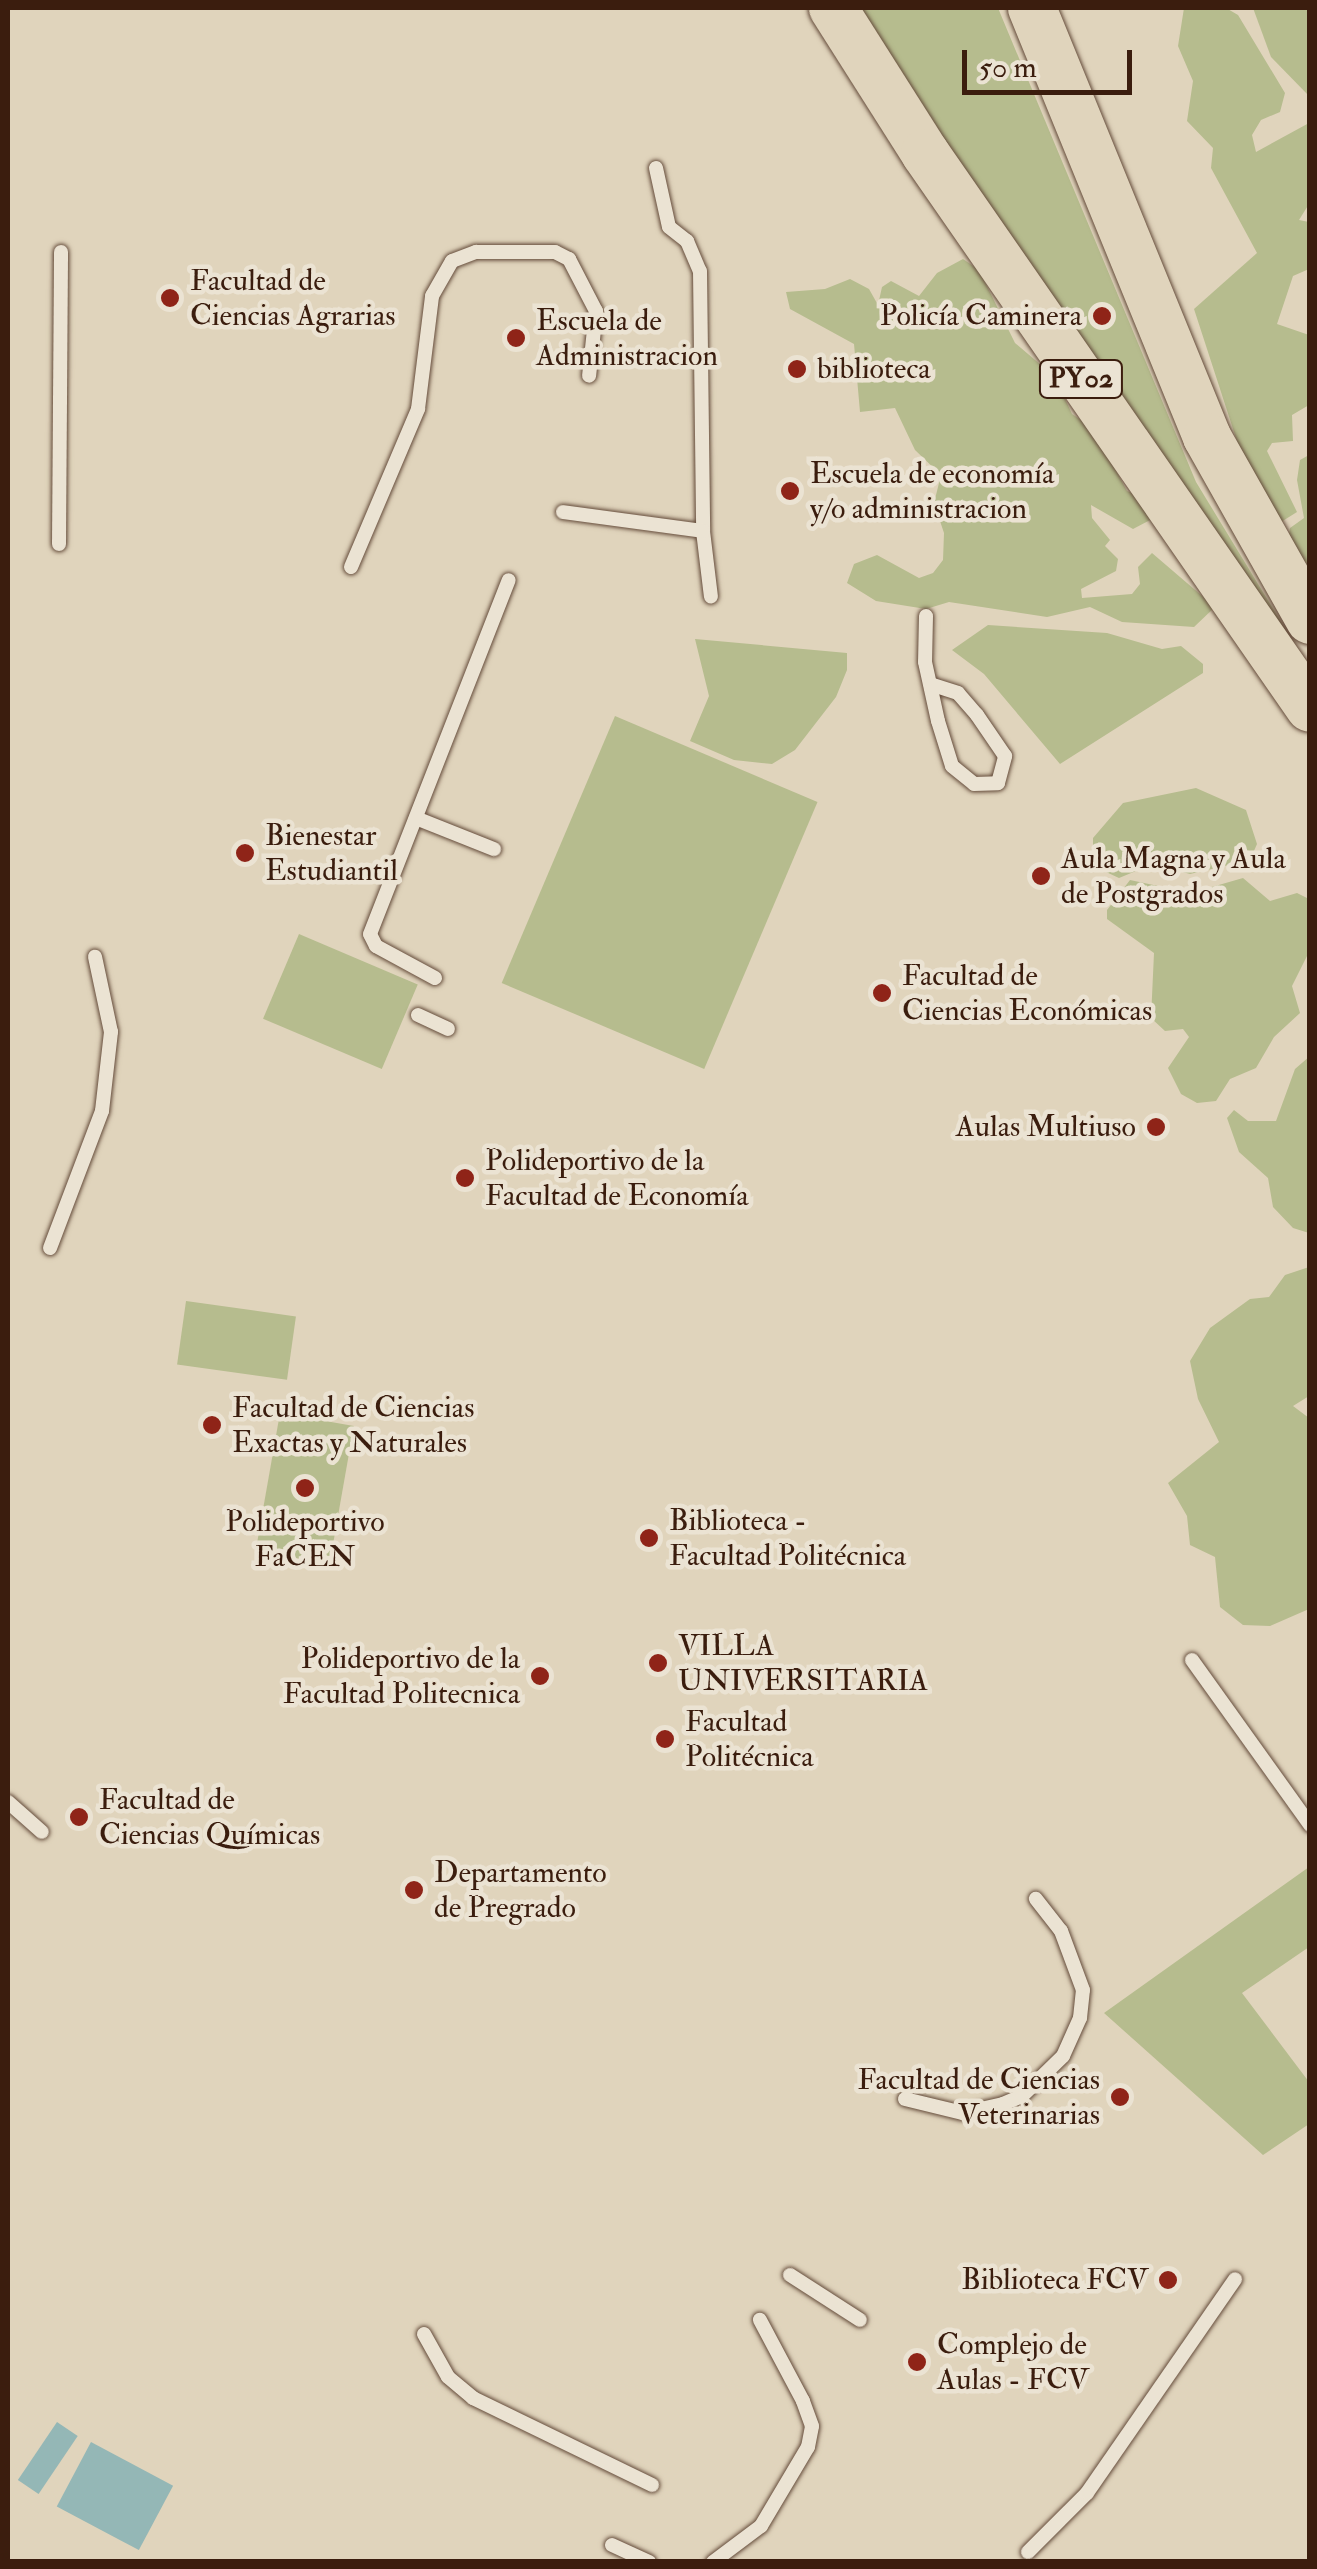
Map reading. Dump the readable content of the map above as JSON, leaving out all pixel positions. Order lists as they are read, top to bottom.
{
  "streets": {
    "highway": ["PY02"]
  },
  "places": [
    "Facultad de Ciencias Agrarias",
    "Policía Caminera",
    "Escuela de Administracion",
    "biblioteca",
    "Escuela de economía y/o administracion",
    "Bienestar Estudiantil",
    "Aula Magna y Aula de Postgrados",
    "Facultad de Ciencias Económicas",
    "Aulas Multiuso",
    "Polideportivo de la Facultad de Economía",
    "Facultad de Ciencias Exactas y Naturales",
    "Polideportivo FaCEN",
    "Biblioteca - Facultad Politécnica",
    "VILLA UNIVERSITARIA",
    "Polideportivo de la Facultad Politecnica",
    "Facultad Politécnica",
    "Facultad de Ciencias Químicas",
    "Departamento de Pregrado",
    "Facultad de Ciencias Veterinarias",
    "Biblioteca FCV",
    "Complejo de Aulas - FCV"
  ],
  "scale_bar": "50 m"
}
